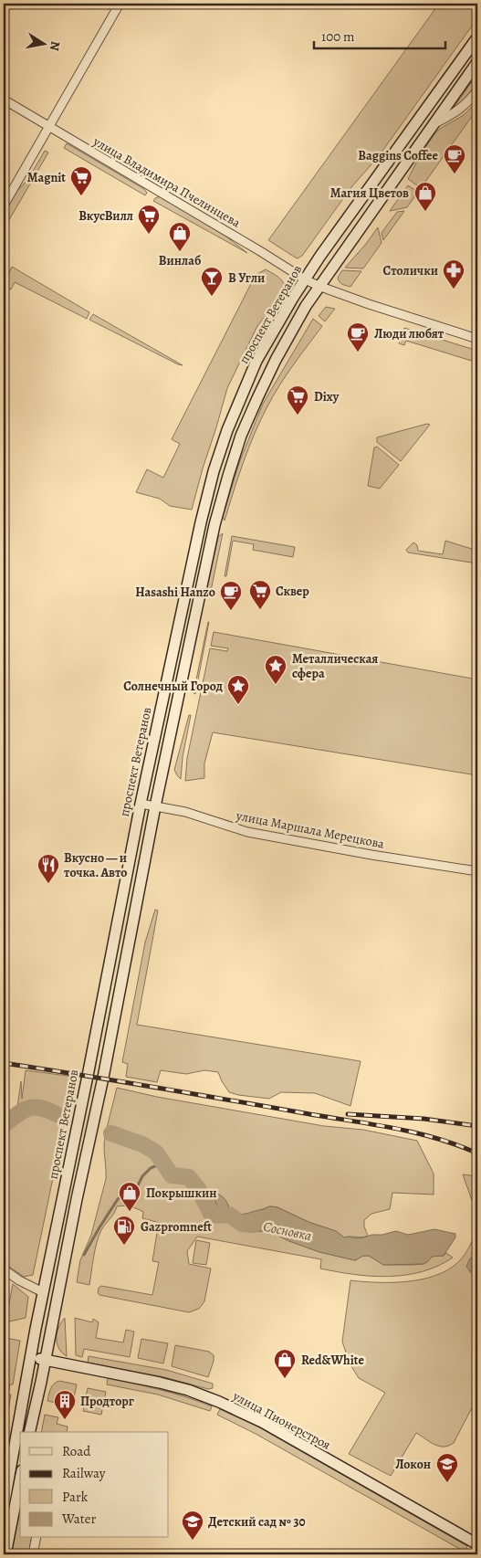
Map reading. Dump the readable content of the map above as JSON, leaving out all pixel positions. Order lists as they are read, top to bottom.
{
  "streets": {
    "main road": ["проспект Ветеранов", "улица Пионерстроя"],
    "street": ["улица Владимира Пчелинцева", "улица Маршала Мерецкова"]
  },
  "crossings": [
    ["улица Владимира Пчелинцева", "проспект Ветеранов"],
    ["проспект Ветеранов", "улица Маршала Мерецкова"],
    ["проспект Ветеранов", "улица Пионерстроя"]
  ],
  "water": ["Сосновка"],
  "places": {
    "cafe": ["Baggins Coffee", "Люди любят", "Hasashi Hanzo"],
    "supermarket": [
      "Magnit",
      "ВкусВилл",
      "Dixy",
      "Сквер"
    ],
    "shop": [
      "Магия Цветов",
      "Винлаб",
      "Покрышкин",
      "Red&White"
    ],
    "pharmacy": ["Столички"],
    "bar": ["В Угли"],
    "place": ["Металлическая сфера", "Солнечный Город"],
    "restaurant": ["Вкусно — и точка. Авто"],
    "fuel station": ["Gazpromneft"],
    "building": ["Продторг"],
    "school or university": ["Локон", "Детский сад № 30"]
  },
  "legend": [
    "Road",
    "Railway",
    "Park",
    "Water"
  ],
  "scale_bar": "100 m",
  "north": "right"
}
